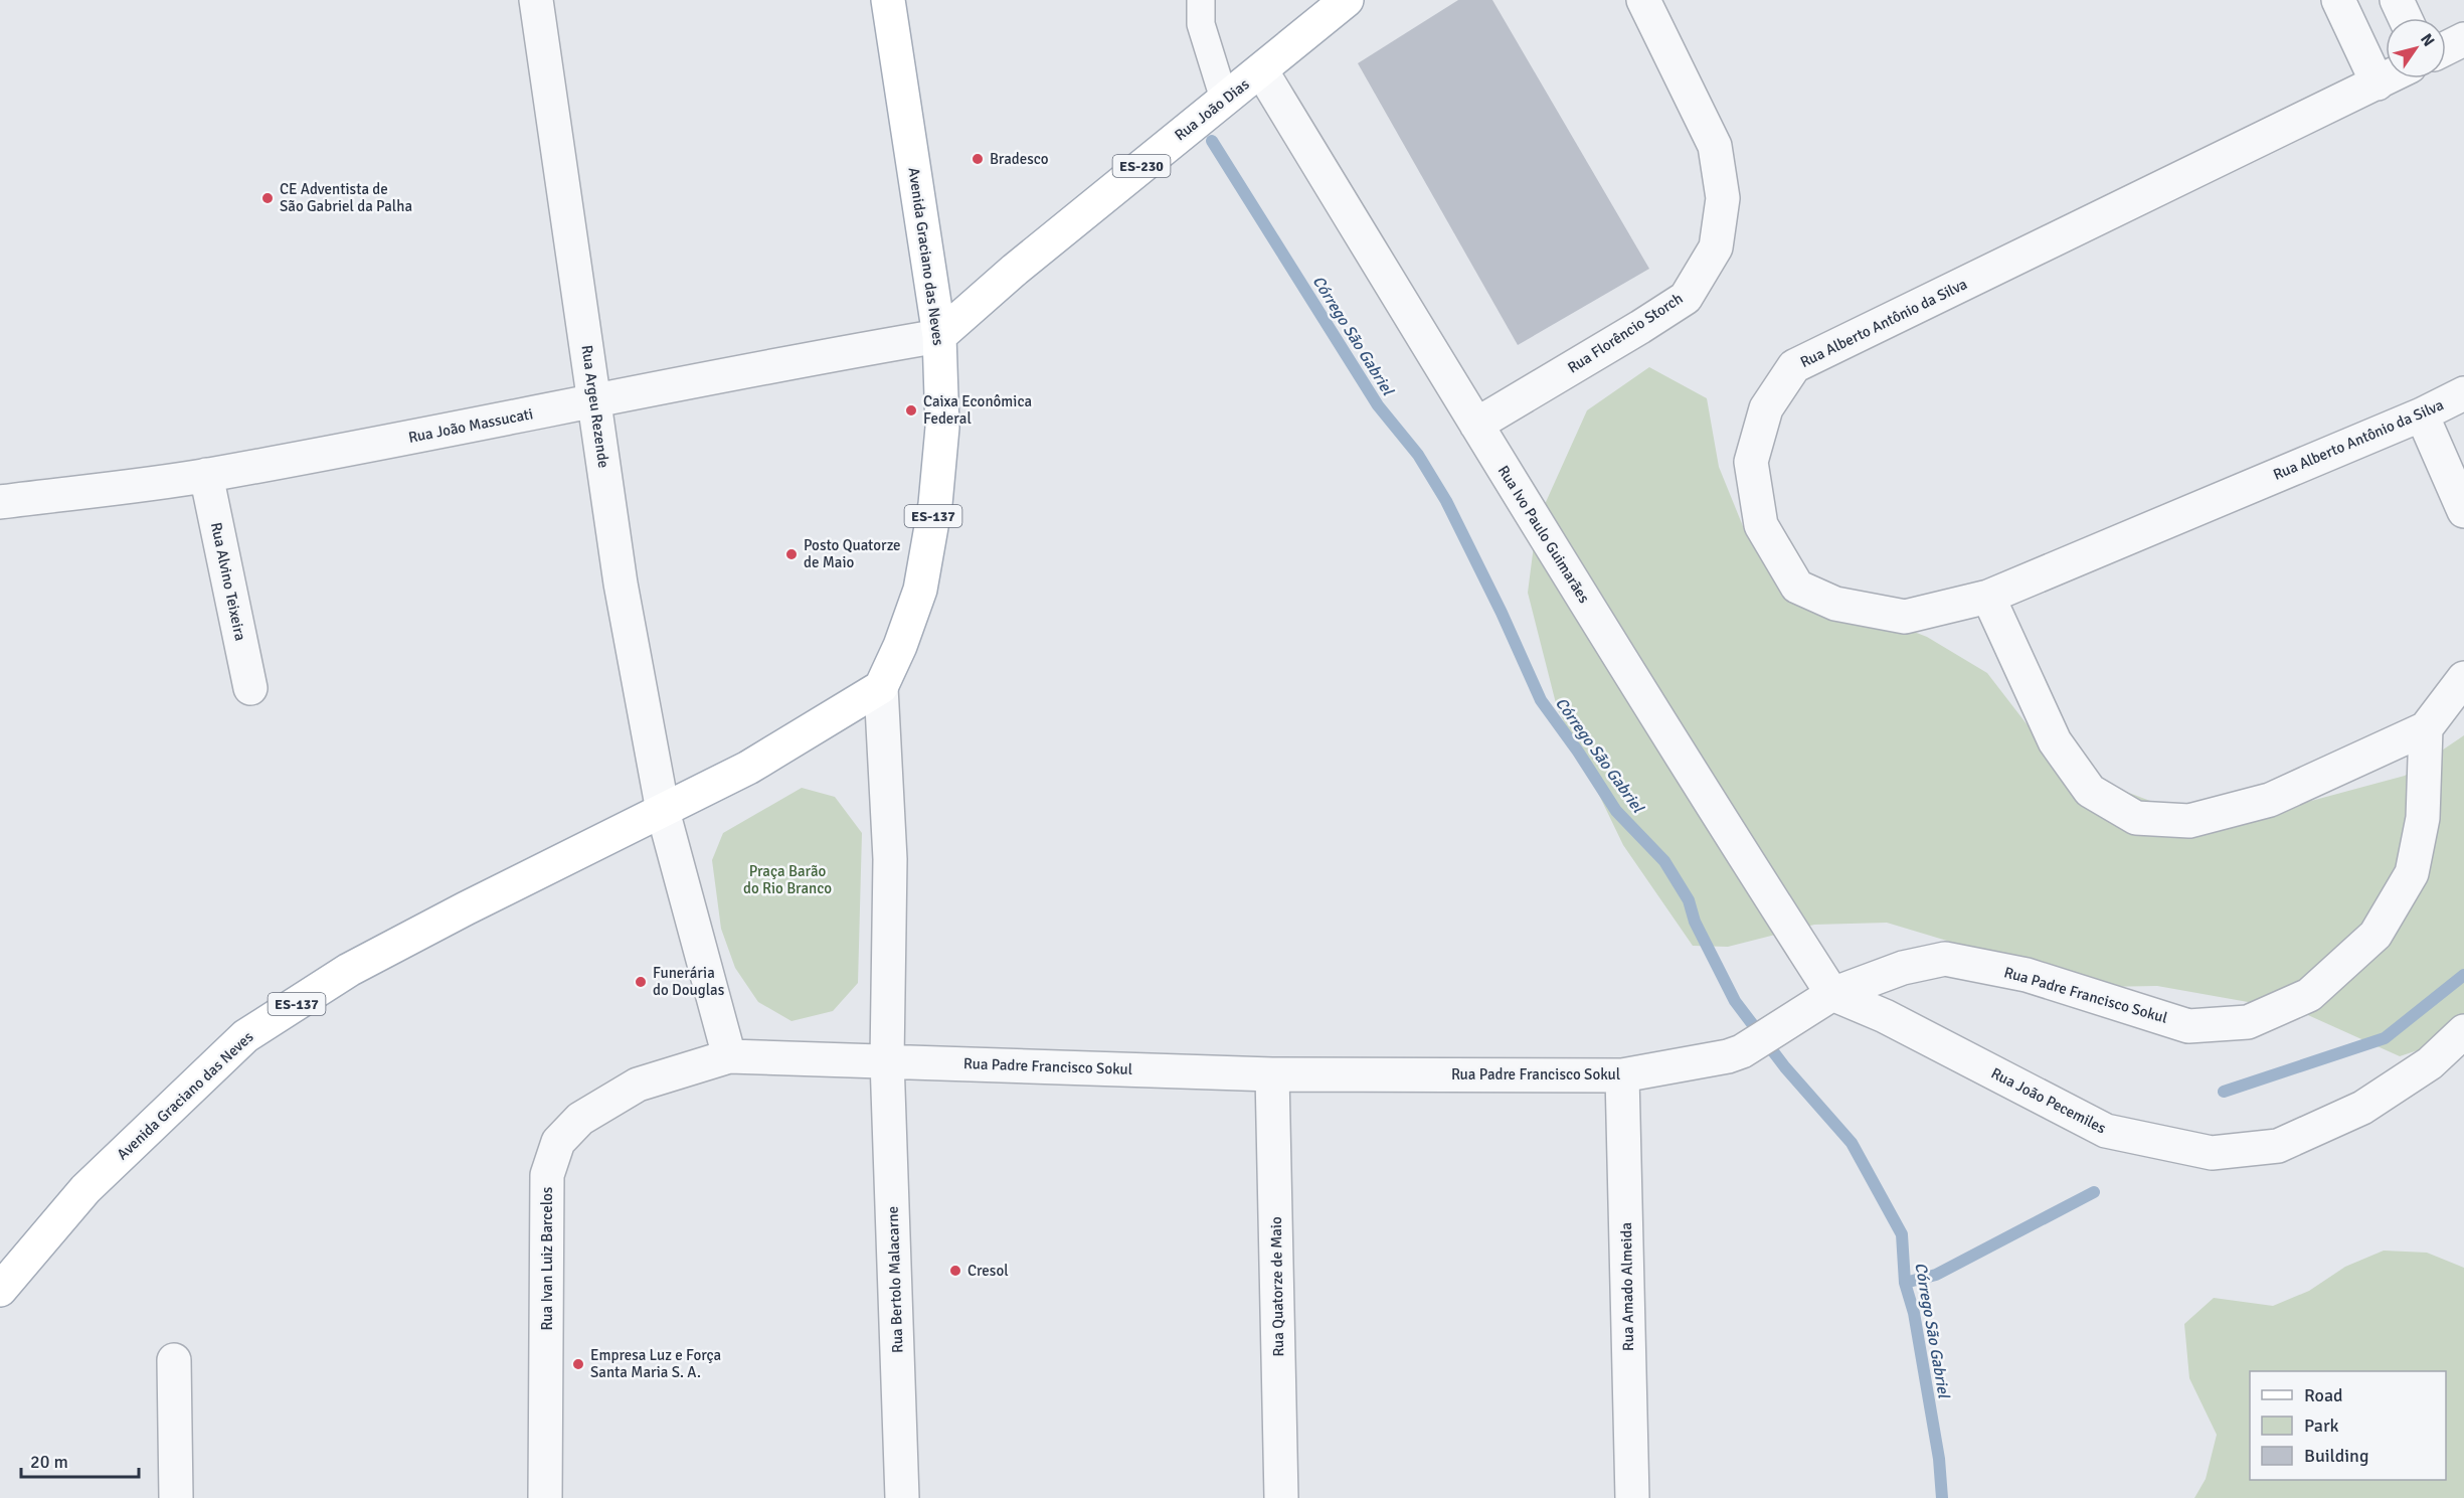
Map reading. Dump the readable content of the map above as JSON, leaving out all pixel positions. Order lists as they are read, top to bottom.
{
  "streets": {
    "main road": [
      "Rua João Dias",
      "ES-230",
      "Avenida Graciano das Neves",
      "ES-137"
    ],
    "street": [
      "Rua Alberto Antônio da Silva",
      "Rua Florêncio Storch",
      "Rua Argeu Rezende",
      "Rua João Massucati",
      "Rua Ivo Paulo Guimarães",
      "Rua Alvino Teixeira",
      "Rua Padre Francisco Sokul",
      "Rua João Pecemiles",
      "Rua Ivan Luiz Barcelos",
      "Rua Bertolo Malacarne",
      "Rua Quatorze de Maio",
      "Rua Amado Almeida"
    ]
  },
  "crossings": [
    ["Rua João Dias", "Avenida Graciano das Neves"],
    ["Rua João Dias", "Rua João Massucati"],
    ["Rua João Dias", "Rua Ivo Paulo Guimarães"],
    ["Avenida Graciano das Neves", "Rua Argeu Rezende"],
    ["Avenida Graciano das Neves", "Rua João Massucati"],
    ["Avenida Graciano das Neves", "ES-137"],
    ["Rua Florêncio Storch", "Rua Ivo Paulo Guimarães"],
    ["Rua Argeu Rezende", "Rua João Massucati"],
    ["Rua Argeu Rezende", "ES-137"],
    ["Rua João Massucati", "Rua Alvino Teixeira"],
    ["Rua Ivo Paulo Guimarães", "Rua Padre Francisco Sokul"],
    ["Rua Ivo Paulo Guimarães", "Rua João Pecemiles"],
    ["Rua Padre Francisco Sokul", "Rua João Pecemiles"],
    ["Rua Padre Francisco Sokul", "Rua Bertolo Malacarne"],
    ["Rua Padre Francisco Sokul", "Rua Quatorze de Maio"],
    ["Rua Padre Francisco Sokul", "Rua Amado Almeida"]
  ],
  "water": ["Córrego São Gabriel"],
  "parks": ["Praça Barão do Rio Branco"],
  "places": [
    "Bradesco",
    "CE Adventista de São Gabriel da Palha",
    "Caixa Econômica Federal",
    "Posto Quatorze de Maio",
    "Funerária do Douglas",
    "Cresol",
    "Empresa Luz e Força Santa Maria S. A."
  ],
  "legend": ["Road", "Park", "Building"],
  "scale_bar": "20 m",
  "north": "top right"
}
